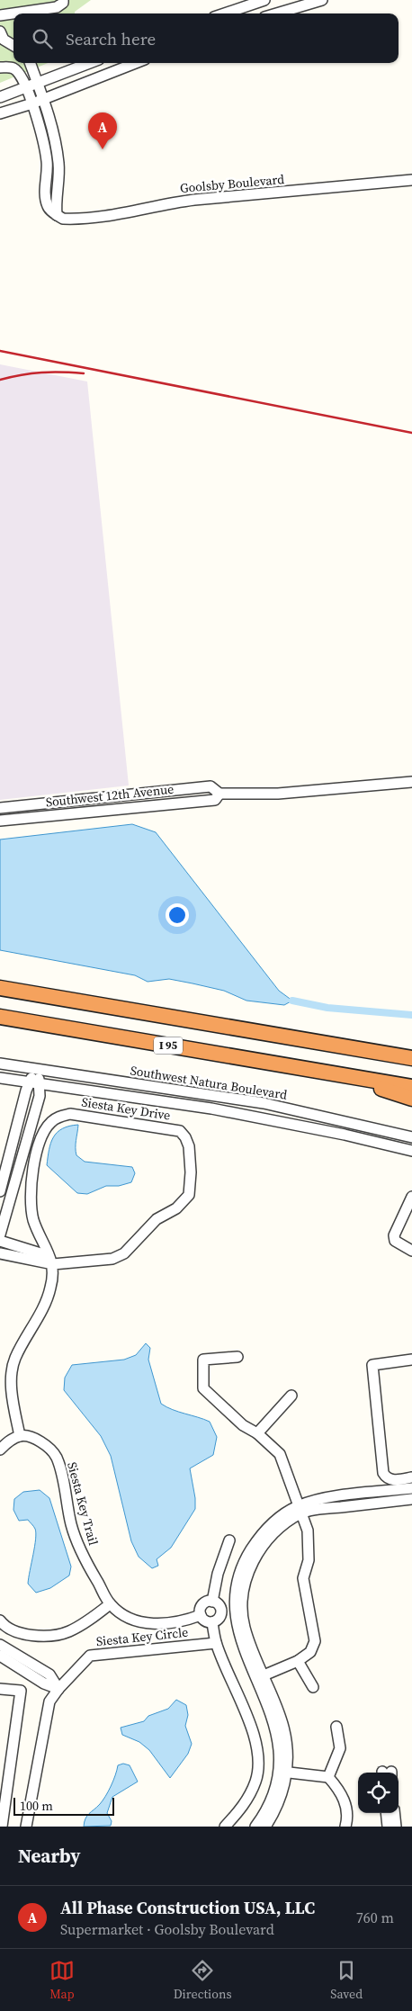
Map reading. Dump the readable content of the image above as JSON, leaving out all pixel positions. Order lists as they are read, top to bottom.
{
  "streets": {
    "highway": ["I 95"],
    "street": [
      "Goolsby Boulevard",
      "Southwest 12th Avenue",
      "Southwest Natura Boulevard",
      "Siesta Key Drive",
      "Siesta Key Trail",
      "Siesta Key Circle"
    ]
  },
  "crossings": [
    ["Siesta Key Trail", "Siesta Key Circle"]
  ],
  "scale_bar": "100 m",
  "page": {
    "search": "Search here",
    "pins": "A",
    "scale": "100 m",
    "heading": "Nearby",
    "list": [
      {
        "mark": "A",
        "name": "All Phase Construction USA, LLC",
        "note": "Supermarket · Goolsby Boulevard",
        "value": "760 m"
      }
    ],
    "nav": ["Map", "Directions", "Saved"]
  }
}
